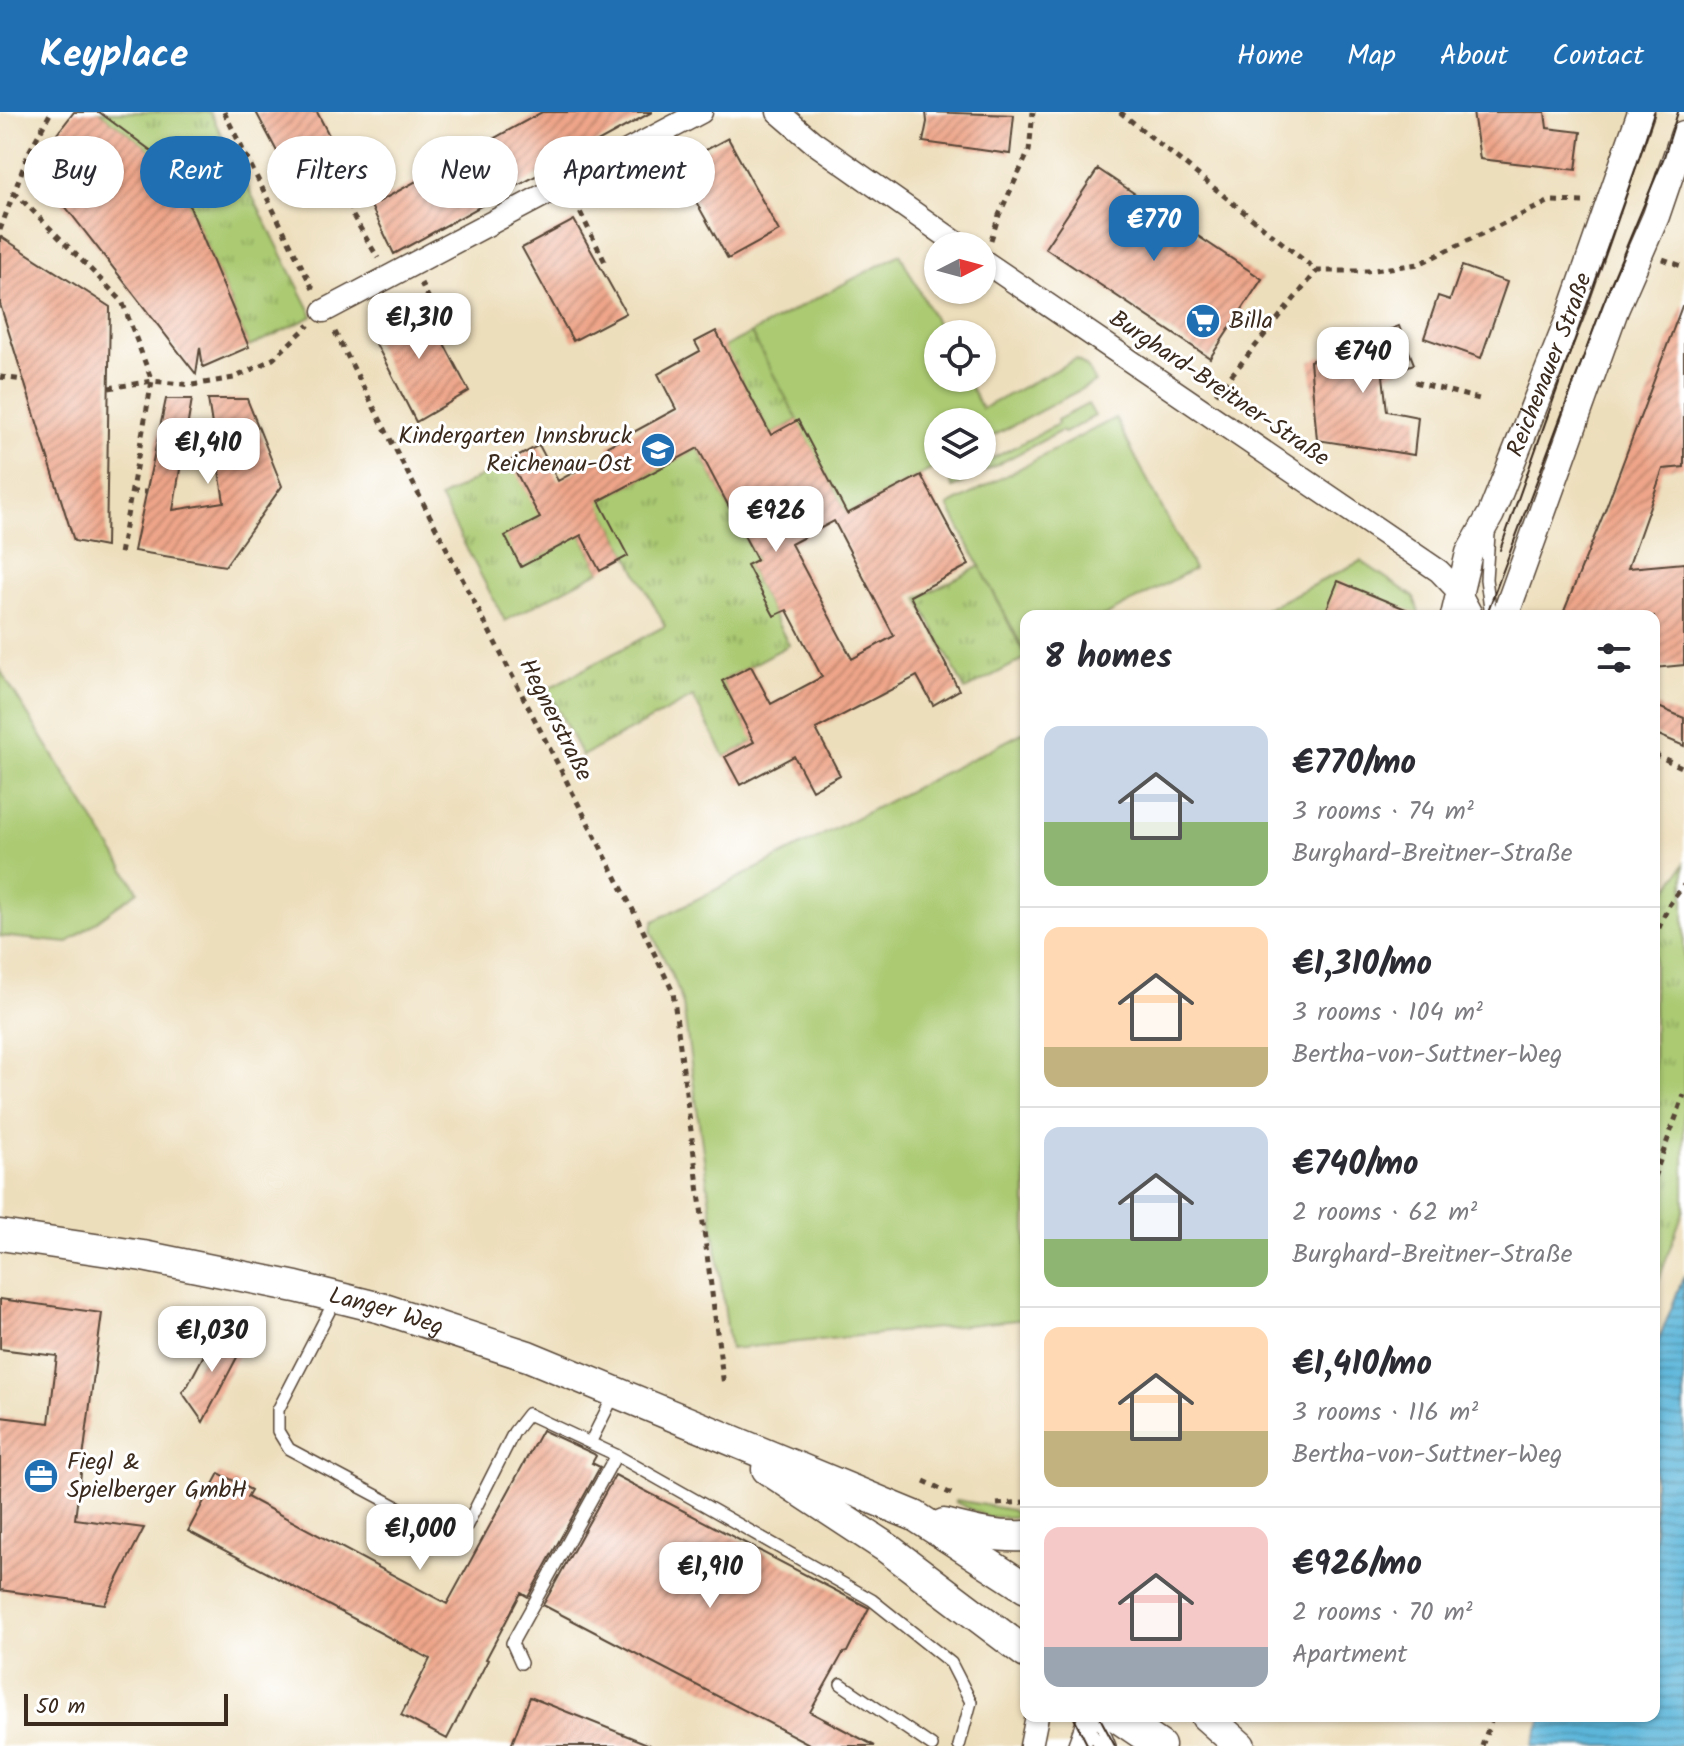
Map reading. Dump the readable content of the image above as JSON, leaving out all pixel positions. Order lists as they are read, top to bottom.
{
  "streets": {
    "main road": ["Langer Weg"],
    "street": ["Reichenauer Straße", "Burghard-Breitner-Straße"],
    "path": ["Hegnerstraße"]
  },
  "crossings": [
    ["Reichenauer Straße", "Burghard-Breitner-Straße"]
  ],
  "places": {
    "supermarket": ["Billa"],
    "school or university": ["Kindergarten Innsbruck Reichenau-Ost"],
    "office": ["Fiegl & Spielberger GmbH"]
  },
  "scale_bar": "50 m",
  "north": "right",
  "page": {
    "header": "Keyplace",
    "nav": [
      "Home",
      "Map",
      "About",
      "Contact"
    ],
    "chip": [
      "Buy",
      "Rent",
      "Filters",
      "New",
      "Apartment"
    ],
    "price": [
      "€770",
      "€1,310",
      "€740",
      "€1,410",
      "€926",
      "€1,030",
      "€1,000",
      "€1,910"
    ],
    "heading": "8 homes",
    "list": [
      {
        "name": "€770/mo",
        "note": "3 rooms · 74 m² · Burghard-Breitner-Straße"
      },
      {
        "name": "€1,310/mo",
        "note": "3 rooms · 104 m² · Bertha-von-Suttner-Weg"
      },
      {
        "name": "€740/mo",
        "note": "2 rooms · 62 m² · Burghard-Breitner-Straße"
      },
      {
        "name": "€1,410/mo",
        "note": "3 rooms · 116 m² · Bertha-von-Suttner-Weg"
      },
      {
        "name": "€926/mo",
        "note": "2 rooms · 70 m² · Apartment"
      }
    ],
    "scale": "50 m"
  }
}
